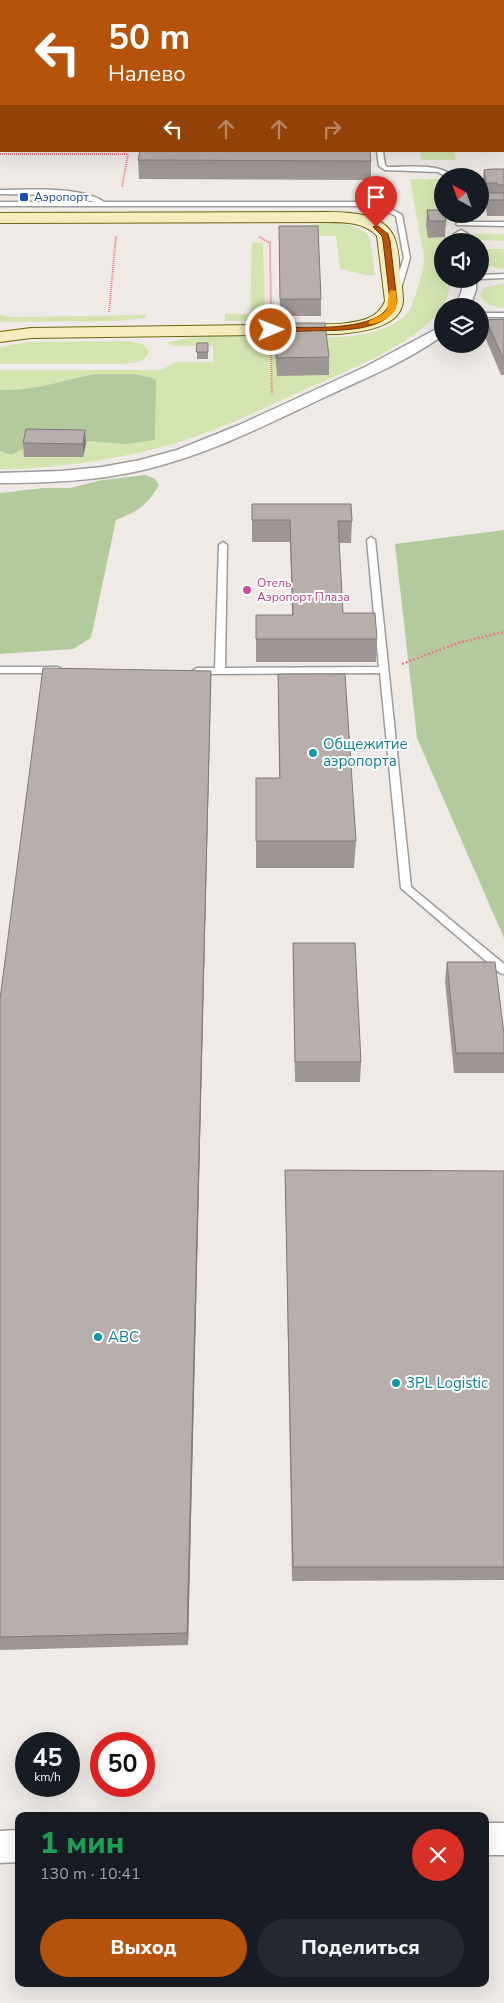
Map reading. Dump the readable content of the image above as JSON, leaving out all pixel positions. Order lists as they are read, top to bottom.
{
  "places": {
    "transit": ["Аэропорт"],
    "other": [
      "Отель Аэропорт Плаза",
      "Общежитие аэропорта",
      "ABC",
      "3PL Logistic"
    ]
  },
  "north": "top left",
  "page": {
    "turn": ["50 m", "Налево"],
    "speed": "45 km/h",
    "limit": "50",
    "heading": ["1 мин", "130 m · 10:41"],
    "buttons": ["Выход", "Поделиться"]
  }
}
